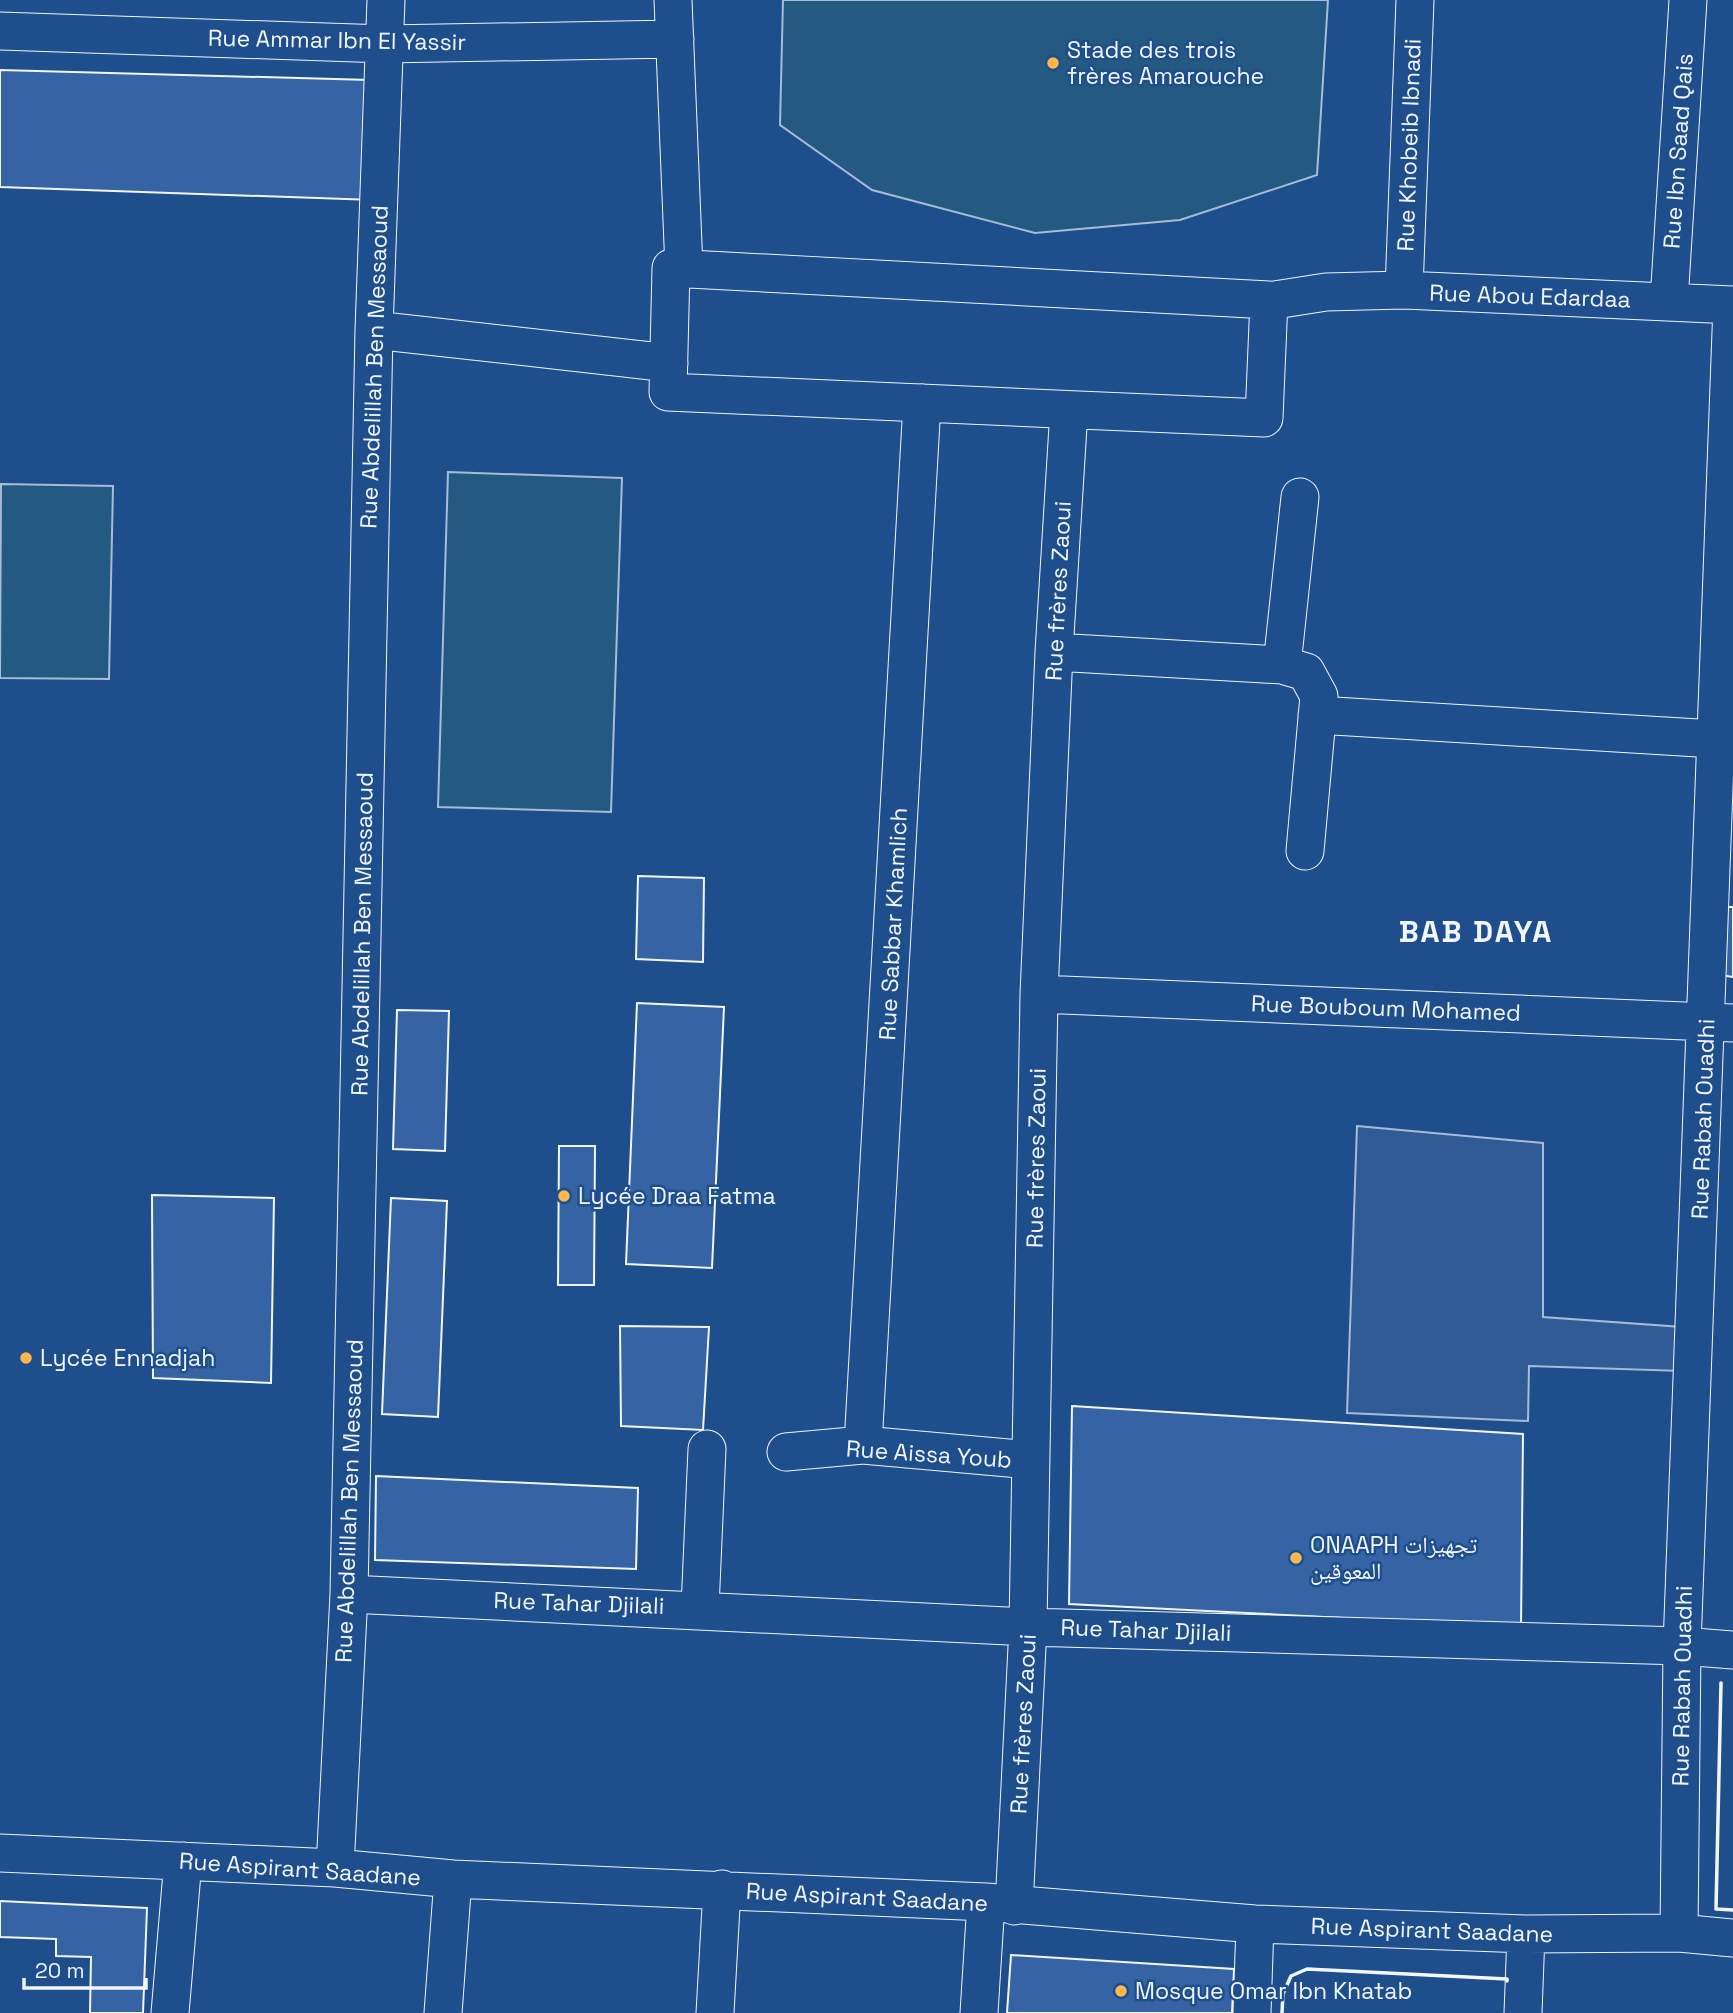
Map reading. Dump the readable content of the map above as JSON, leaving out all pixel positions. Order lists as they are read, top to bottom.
{
  "streets": {
    "street": [
      "Rue Ammar Ibn El Yassir",
      "Rue Khobeib Ibnadi",
      "Rue Ibn Saad Qais",
      "Rue Abou Edardaa",
      "Rue Abdelillah Ben Messaoud",
      "Rue frères Zaoui",
      "Rue Sabbar Khamlich",
      "Rue Bouboum Mohamed",
      "Rue Rabah Ouadhi",
      "Rue Aissa Youb",
      "Rue Tahar Djilali",
      "Rue Aspirant Saadane"
    ]
  },
  "crossings": [
    ["Rue Ammar Ibn El Yassir", "Rue Abdelillah Ben Messaoud"],
    ["Rue Khobeib Ibnadi", "Rue Abou Edardaa"],
    ["Rue Ibn Saad Qais", "Rue Abou Edardaa"],
    ["Rue Abou Edardaa", "Rue Rabah Ouadhi"],
    ["Rue Abdelillah Ben Messaoud", "Rue Tahar Djilali"],
    ["Rue Abdelillah Ben Messaoud", "Rue Aspirant Saadane"],
    ["Rue frères Zaoui", "Rue Bouboum Mohamed"],
    ["Rue frères Zaoui", "Rue Aissa Youb"],
    ["Rue frères Zaoui", "Rue Tahar Djilali"],
    ["Rue frères Zaoui", "Rue Aspirant Saadane"],
    ["Rue Sabbar Khamlich", "Rue Aissa Youb"],
    ["Rue Bouboum Mohamed", "Rue Rabah Ouadhi"],
    ["Rue Rabah Ouadhi", "Rue Tahar Djilali"],
    ["Rue Rabah Ouadhi", "Rue Aspirant Saadane"]
  ],
  "districts": ["BAB DAYA"],
  "places": [
    "Stade des trois frères Amarouche",
    "Lycée Draa Fatma",
    "Lycée Ennadjah",
    "ONAAPH تجهيزات المعوقين",
    "Mosque Omar Ibn Khatab"
  ],
  "scale_bar": "20 m"
}
